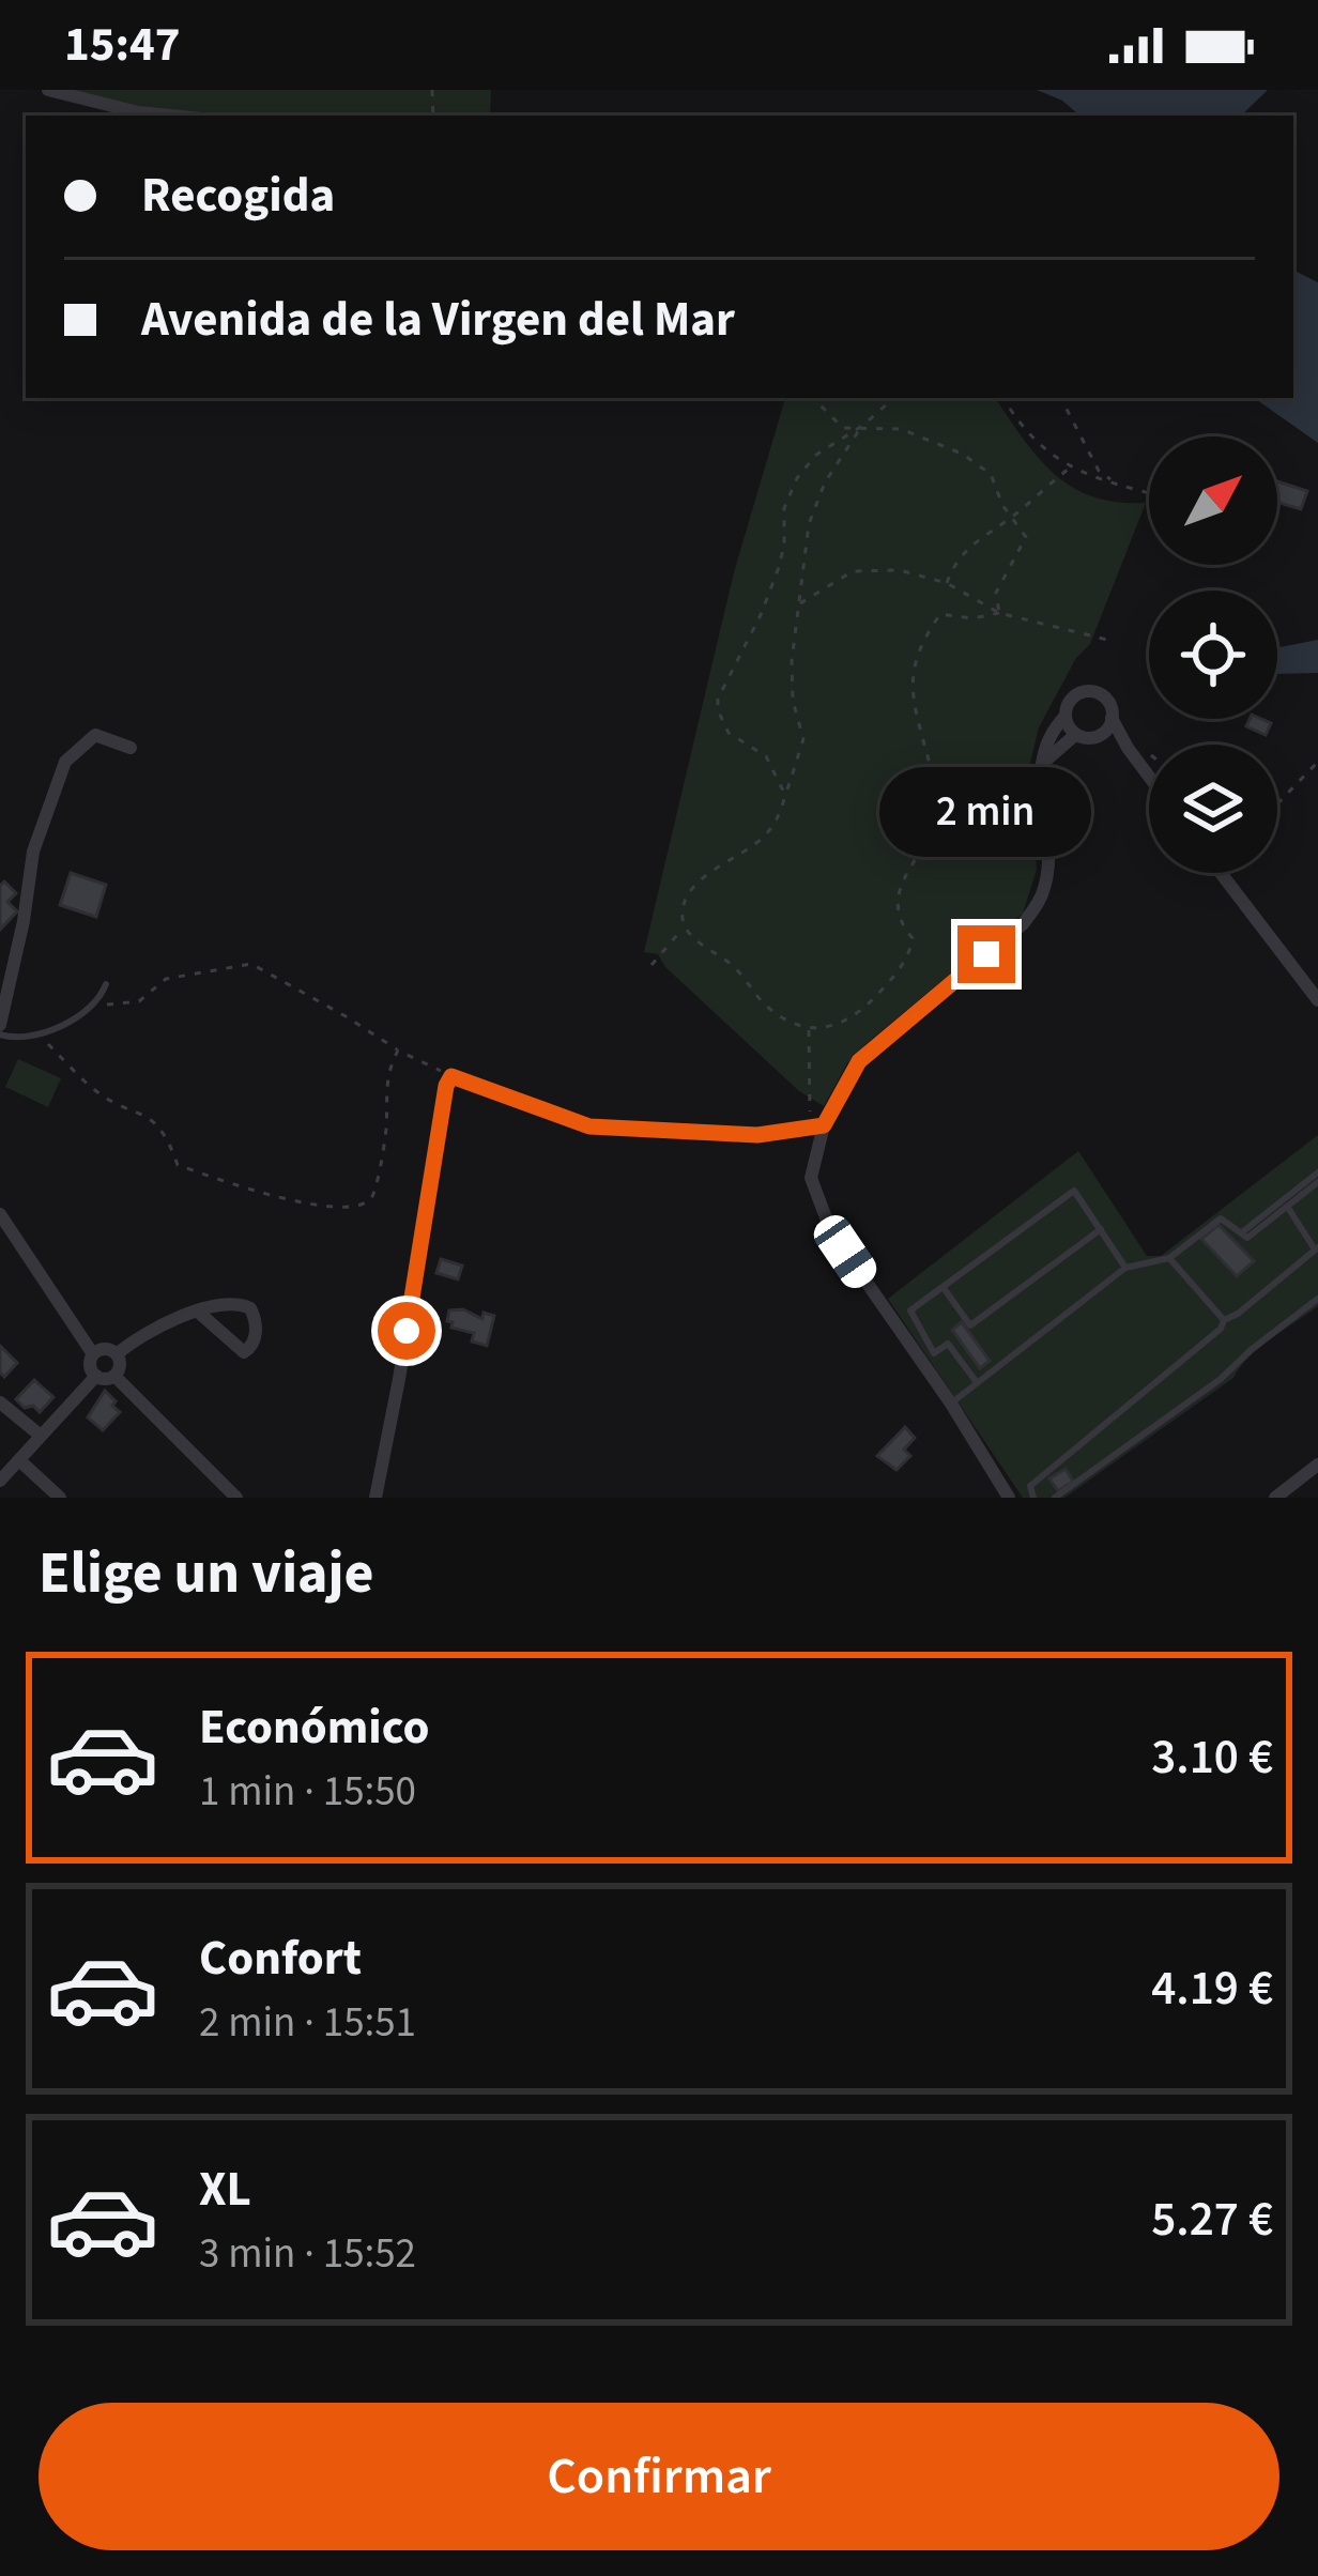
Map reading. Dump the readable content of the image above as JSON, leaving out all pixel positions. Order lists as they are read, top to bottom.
{
  "north": "top right",
  "page": {
    "status": "15:47",
    "banner": ["Recogida", "Avenida de la Virgen del Mar"],
    "bubble": "2 min",
    "heading": "Elige un viaje",
    "list": [
      {
        "name": "Económico",
        "note": "1 min · 15:50",
        "value": "3.10 €"
      },
      {
        "name": "Confort",
        "note": "2 min · 15:51",
        "value": "4.19 €"
      },
      {
        "name": "XL",
        "note": "3 min · 15:52",
        "value": "5.27 €"
      }
    ],
    "buttons": "Confirmar"
  }
}
